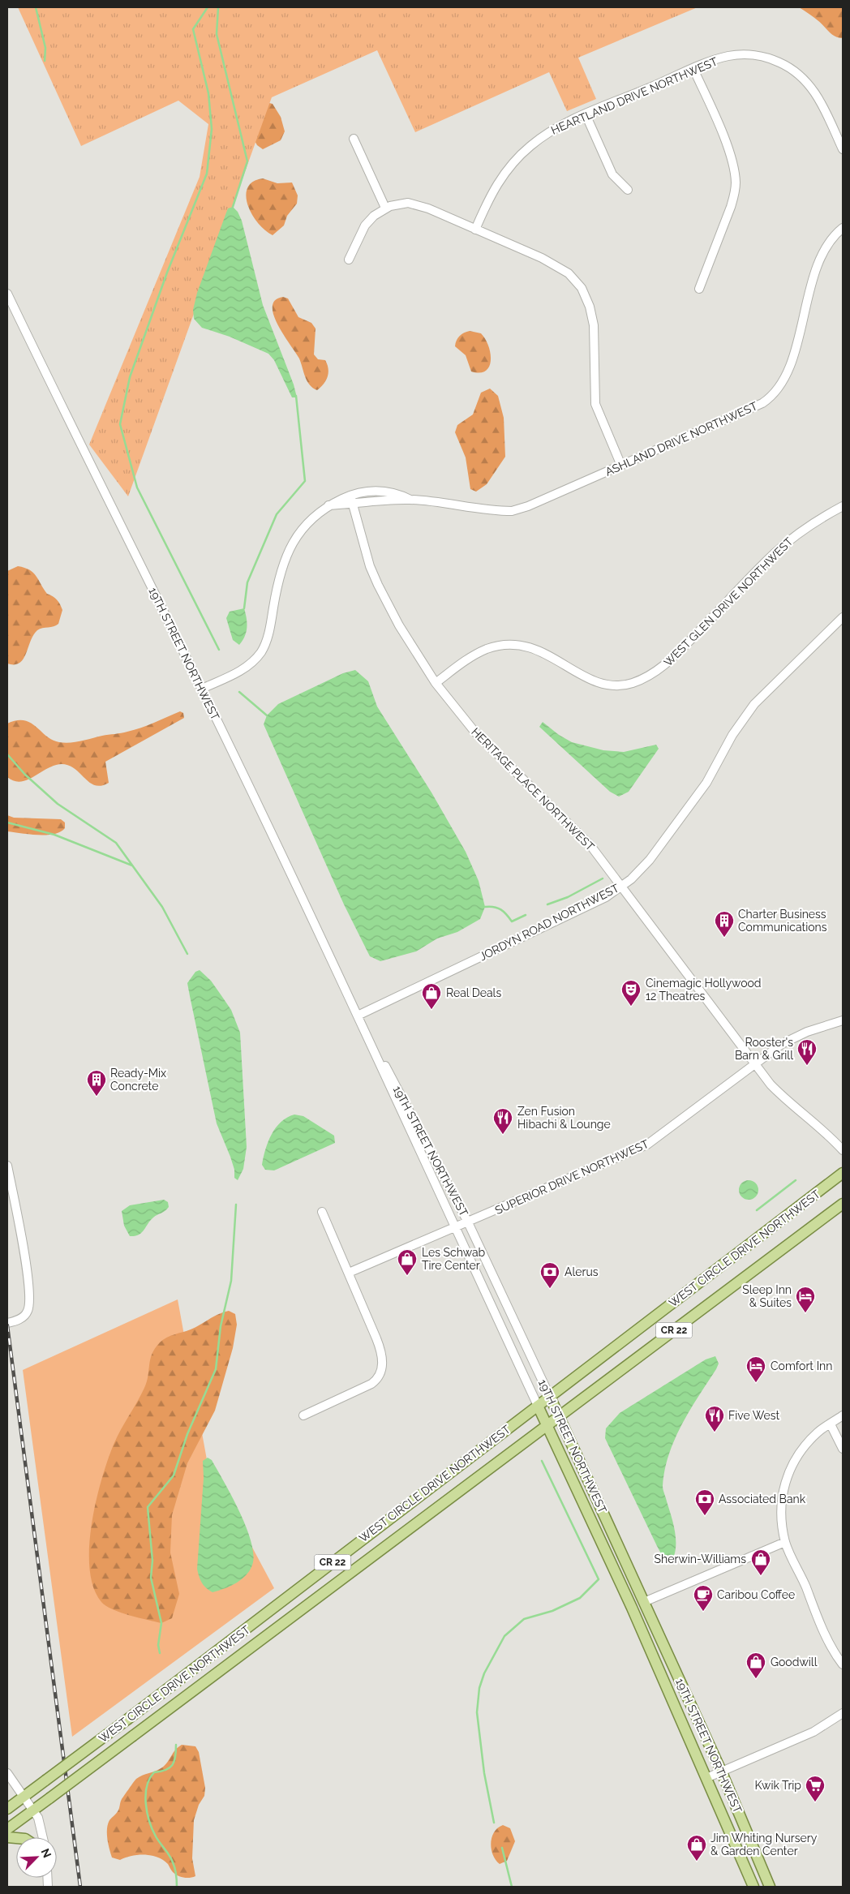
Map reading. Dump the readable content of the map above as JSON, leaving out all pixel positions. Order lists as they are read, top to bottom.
{
  "streets": {
    "main road": ["19TH STREET NORTHWEST", "WEST CIRCLE DRIVE NORTHWEST", "CR 22"],
    "street": [
      "HEARTLAND DRIVE NORTHWEST",
      "ASHLAND DRIVE NORTHWEST",
      "WEST GLEN DRIVE NORTHWEST",
      "HERITAGE PLACE NORTHWEST",
      "JORDYN ROAD NORTHWEST",
      "SUPERIOR DRIVE NORTHWEST"
    ]
  },
  "crossings": [
    ["ASHLAND DRIVE NORTHWEST", "19TH STREET NORTHWEST"],
    ["ASHLAND DRIVE NORTHWEST", "HERITAGE PLACE NORTHWEST"],
    ["WEST GLEN DRIVE NORTHWEST", "HERITAGE PLACE NORTHWEST"],
    ["19TH STREET NORTHWEST", "JORDYN ROAD NORTHWEST"],
    ["19TH STREET NORTHWEST", "SUPERIOR DRIVE NORTHWEST"],
    ["19TH STREET NORTHWEST", "WEST CIRCLE DRIVE NORTHWEST"],
    ["HERITAGE PLACE NORTHWEST", "JORDYN ROAD NORTHWEST"],
    ["HERITAGE PLACE NORTHWEST", "SUPERIOR DRIVE NORTHWEST"]
  ],
  "places": {
    "building": ["Charter Business Communications", "Ready-Mix Concrete"],
    "theatre": ["Cinemagic Hollywood 12 Theatres"],
    "shop": [
      "Real Deals",
      "Les Schwab Tire Center",
      "Sherwin-Williams",
      "Goodwill",
      "Jim Whiting Nursery & Garden Center"
    ],
    "restaurant": ["Rooster's Barn & Grill", "Zen Fusion Hibachi & Lounge", "Five West"],
    "bank": ["Alerus", "Associated Bank"],
    "hotel": ["Sleep Inn & Suites", "Comfort Inn"],
    "cafe": ["Caribou Coffee"],
    "supermarket": ["Kwik Trip"]
  },
  "north": "top right"
}
